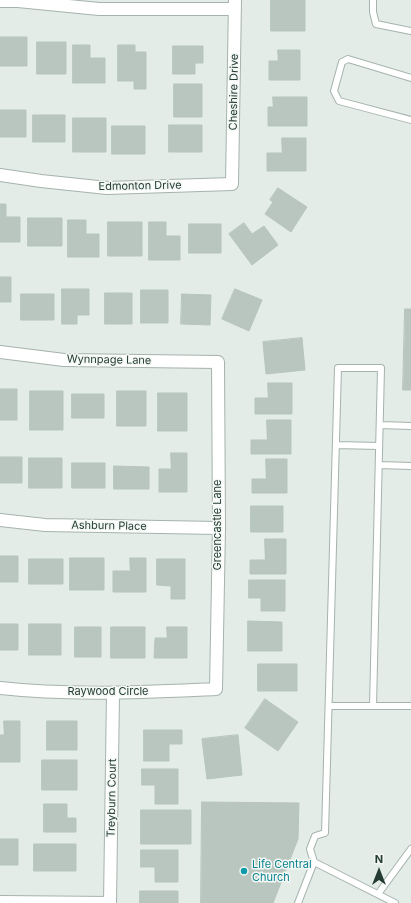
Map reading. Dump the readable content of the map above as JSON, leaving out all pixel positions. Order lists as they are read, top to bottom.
{
  "streets": {
    "street": [
      "Cheshire Drive",
      "Edmonton Drive",
      "Wynnpage Lane",
      "Greencastle Lane",
      "Ashburn Place",
      "Raywood Circle",
      "Treyburn Court"
    ]
  },
  "crossings": [
    ["Cheshire Drive", "Edmonton Drive"],
    ["Wynnpage Lane", "Greencastle Lane"],
    ["Greencastle Lane", "Ashburn Place"],
    ["Greencastle Lane", "Raywood Circle"],
    ["Raywood Circle", "Treyburn Court"]
  ],
  "places": ["Life Central Church"],
  "north": "top"
}
